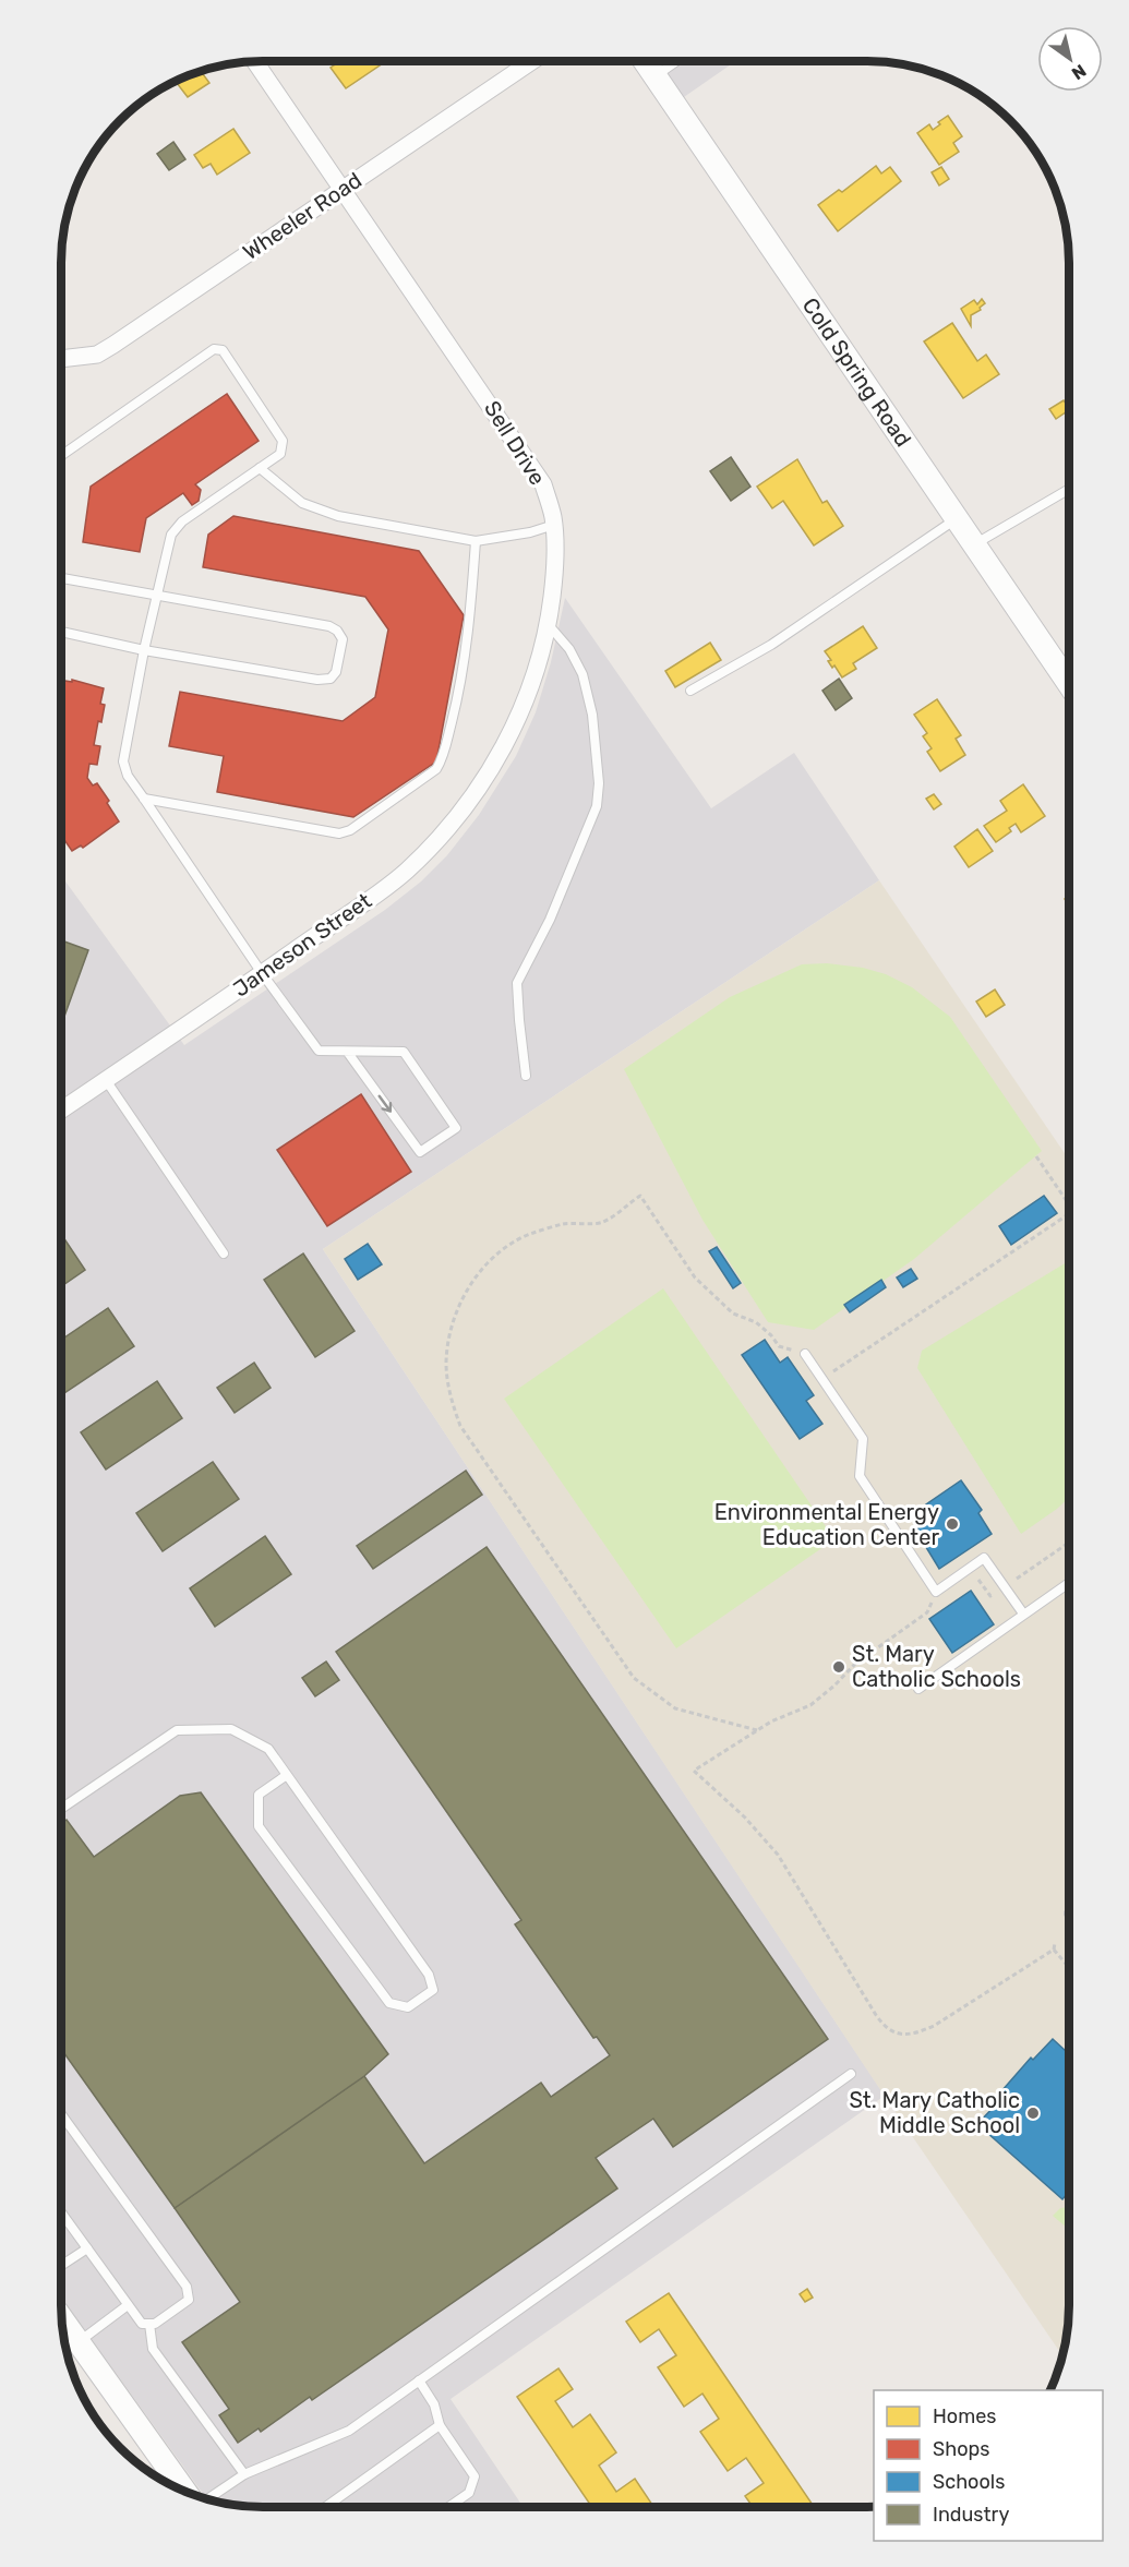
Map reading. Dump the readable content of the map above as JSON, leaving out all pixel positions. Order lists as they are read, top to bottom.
{
  "streets": {
    "street": [
      "Wheeler Road",
      "Cold Spring Road",
      "Sell Drive",
      "Jameson Street"
    ]
  },
  "crossings": [
    ["Wheeler Road", "Sell Drive"],
    ["Sell Drive", "Jameson Street"]
  ],
  "places": ["Environmental Energy Education Center", "St. Mary Catholic Schools", "St. Mary Catholic Middle School"],
  "legend": [
    "Homes",
    "Shops",
    "Schools",
    "Industry"
  ],
  "north": "bottom right"
}
